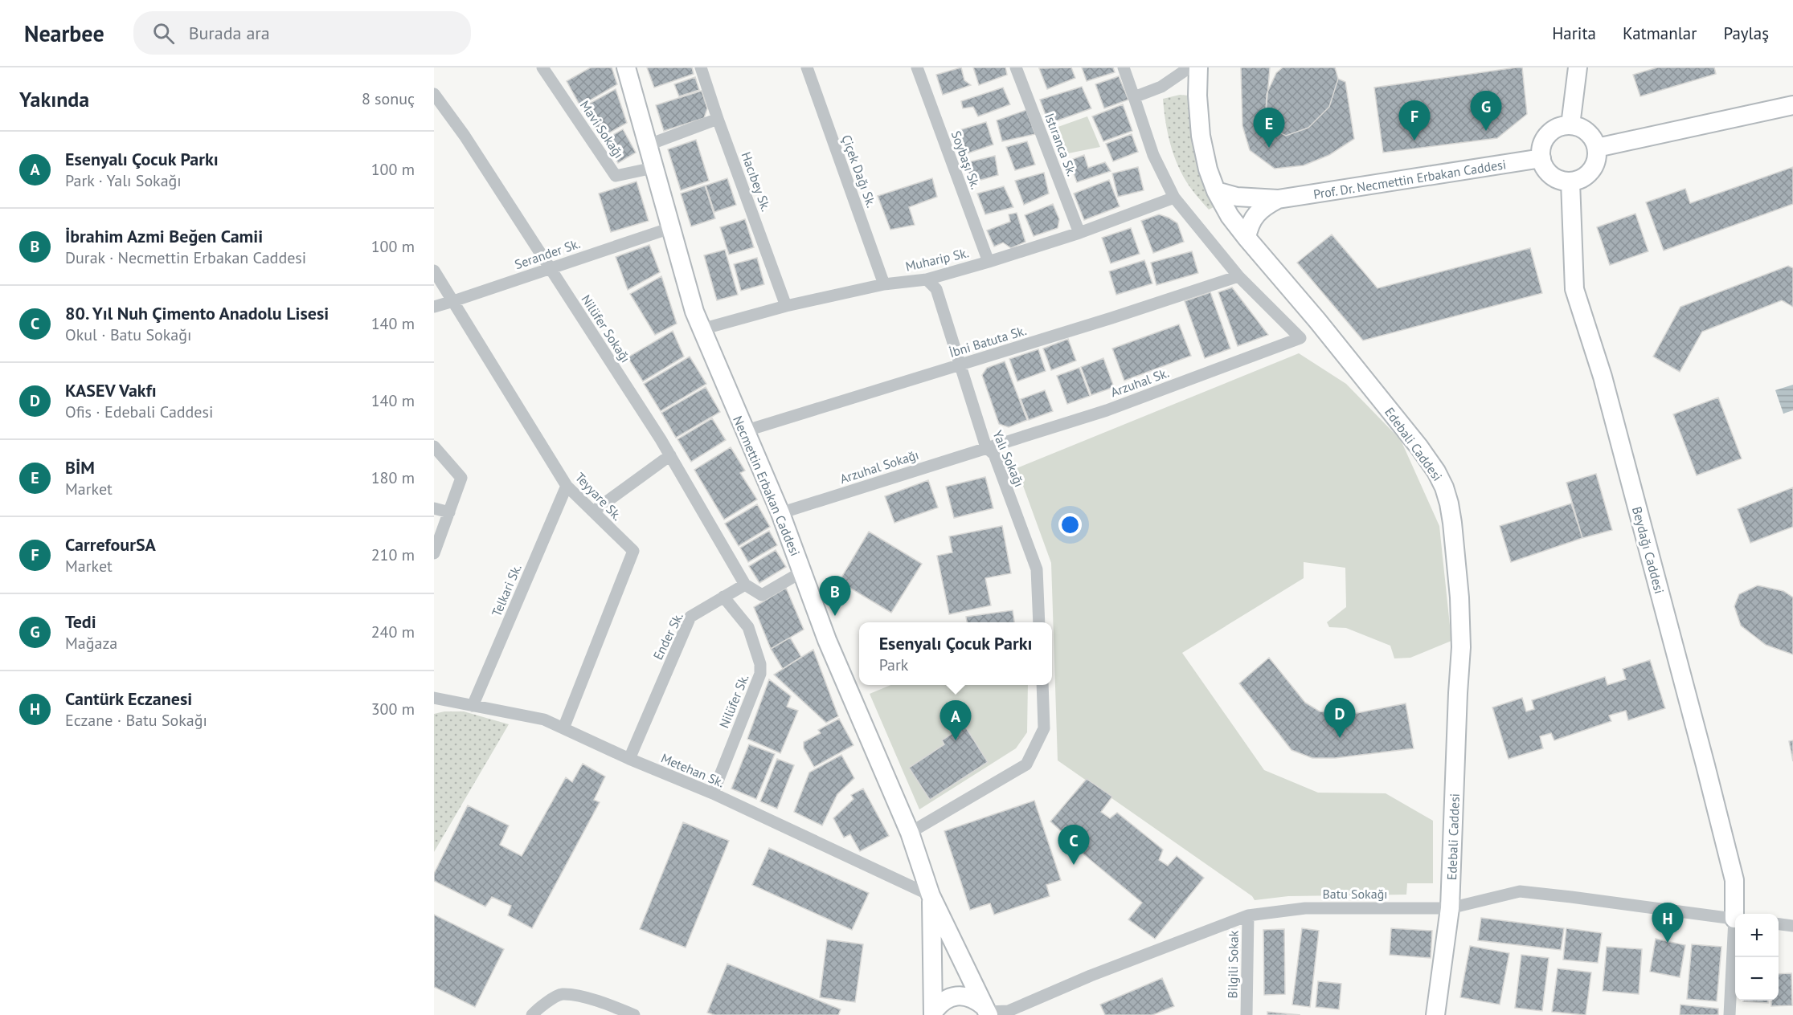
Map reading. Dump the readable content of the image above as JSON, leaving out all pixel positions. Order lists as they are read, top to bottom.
{
  "streets": {
    "street": [
      "Mavi Sokağı",
      "Istıranca Sk.",
      "Soybaşı Sk.",
      "Çiçek Dağı Sk.",
      "Prof. Dr. Necmettin Erbakan Caddesi",
      "Hacıbey Sk.",
      "Serander Sk.",
      "Muharip Sk.",
      "Nilüfer Sokağı",
      "İbni Batuta Sk.",
      "Arzuhal Sk.",
      "Edebali Caddesi",
      "Yalı Sokağı",
      "Arzuhal Sokağı",
      "Necmettin Erbakan Caddesi",
      "Teyyare Sk.",
      "Beydağı Caddesi",
      "Telkari Sk.",
      "Ender Sk.",
      "Nilüfer Sk.",
      "Metehan Sk.",
      "Batu Sokağı",
      "Bilgili Sokak"
    ]
  },
  "crossings": [
    ["Mavi Sokağı", "Necmettin Erbakan Caddesi"],
    ["Istıranca Sk.", "Muharip Sk."],
    ["Soybaşı Sk.", "Muharip Sk."],
    ["Çiçek Dağı Sk.", "Muharip Sk."],
    ["Prof. Dr. Necmettin Erbakan Caddesi", "Beydağı Caddesi"],
    ["Hacıbey Sk.", "Muharip Sk."],
    ["Serander Sk.", "Nilüfer Sokağı"],
    ["Serander Sk.", "Necmettin Erbakan Caddesi"],
    ["Serander Sk.", "Teyyare Sk."],
    ["Muharip Sk.", "Yalı Sokağı"],
    ["Muharip Sk.", "Necmettin Erbakan Caddesi"],
    ["Nilüfer Sokağı", "Ender Sk."],
    ["İbni Batuta Sk.", "Arzuhal Sk."],
    ["İbni Batuta Sk.", "Yalı Sokağı"],
    ["İbni Batuta Sk.", "Necmettin Erbakan Caddesi"],
    ["Arzuhal Sk.", "Yalı Sokağı"],
    ["Arzuhal Sk.", "Arzuhal Sokağı"],
    ["Edebali Caddesi", "Batu Sokağı"],
    ["Yalı Sokağı", "Arzuhal Sokağı"],
    ["Arzuhal Sokağı", "Necmettin Erbakan Caddesi"],
    ["Necmettin Erbakan Caddesi", "Metehan Sk."],
    ["Necmettin Erbakan Caddesi", "Batu Sokağı"],
    ["Teyyare Sk.", "Telkari Sk."],
    ["Teyyare Sk.", "Metehan Sk."],
    ["Telkari Sk.", "Metehan Sk."],
    ["Ender Sk.", "Nilüfer Sk."],
    ["Ender Sk.", "Metehan Sk."],
    ["Nilüfer Sk.", "Metehan Sk."],
    ["Batu Sokağı", "Bilgili Sokak"]
  ],
  "page": {
    "header": "Nearbee",
    "search": "Burada ara",
    "nav": ["Harita", "Katmanlar", "Paylaş"],
    "heading": ["Yakında", "8 sonuç"],
    "pins": [
      "G",
      "F",
      "E",
      "B",
      "D",
      "A",
      "C",
      "H"
    ],
    "list": [
      {
        "mark": "A",
        "name": "Esenyalı Çocuk Parkı",
        "note": "Park · Yalı Sokağı",
        "value": "100 m"
      },
      {
        "mark": "B",
        "name": "İbrahim Azmi Beğen Camii",
        "note": "Durak · Necmettin Erbakan Caddesi",
        "value": "100 m"
      },
      {
        "mark": "C",
        "name": "80. Yıl Nuh Çimento Anadolu Lisesi",
        "note": "Okul · Batu Sokağı",
        "value": "140 m"
      },
      {
        "mark": "D",
        "name": "KASEV Vakfı",
        "note": "Ofis · Edebali Caddesi",
        "value": "140 m"
      },
      {
        "mark": "E",
        "name": "BİM",
        "note": "Market",
        "value": "180 m"
      },
      {
        "mark": "F",
        "name": "CarrefourSA",
        "note": "Market",
        "value": "210 m"
      },
      {
        "mark": "G",
        "name": "Tedi",
        "note": "Mağaza",
        "value": "240 m"
      },
      {
        "mark": "H",
        "name": "Cantürk Eczanesi",
        "note": "Eczane · Batu Sokağı",
        "value": "300 m"
      }
    ],
    "popup": ["Esenyalı Çocuk Parkı", "Park"],
    "map_buttons": ["+", "−"]
  }
}
